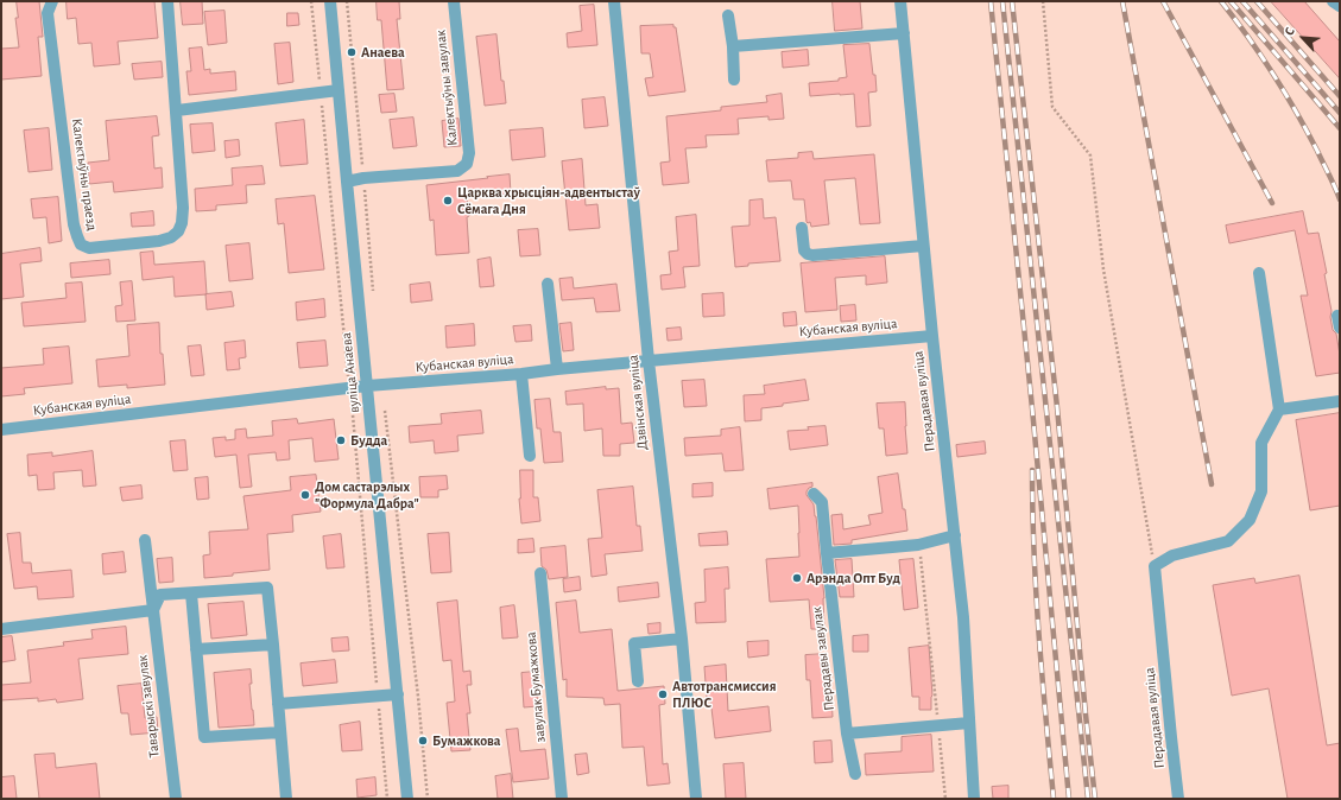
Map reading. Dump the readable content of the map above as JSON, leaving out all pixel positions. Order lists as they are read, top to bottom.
{
  "streets": {
    "street": [
      "Калектыўны завулак",
      "Калектыўны праезд",
      "Кубанская вуліца",
      "вуліца Анаева",
      "Перадавая вуліца",
      "Дзвінская вуліца",
      "Перадавы завулак",
      "завулак Бумажкова",
      "Таварыскі завулак"
    ]
  },
  "crossings": [
    ["Калектыўны завулак", "вуліца Анаева"],
    ["Кубанская вуліца", "вуліца Анаева"],
    ["Кубанская вуліца", "Перадавая вуліца"],
    ["Кубанская вуліца", "Дзвінская вуліца"]
  ],
  "places": [
    "Анаева",
    "Царква хрысціян-адвентыстаў Сёмага Дня",
    "Будда",
    "Дом састарэлых \"Формула Дабра\"",
    "Арэнда Опт Буд",
    "Автотрансмиссия ПЛЮС",
    "Бумажкова"
  ],
  "north": "top left"
}
